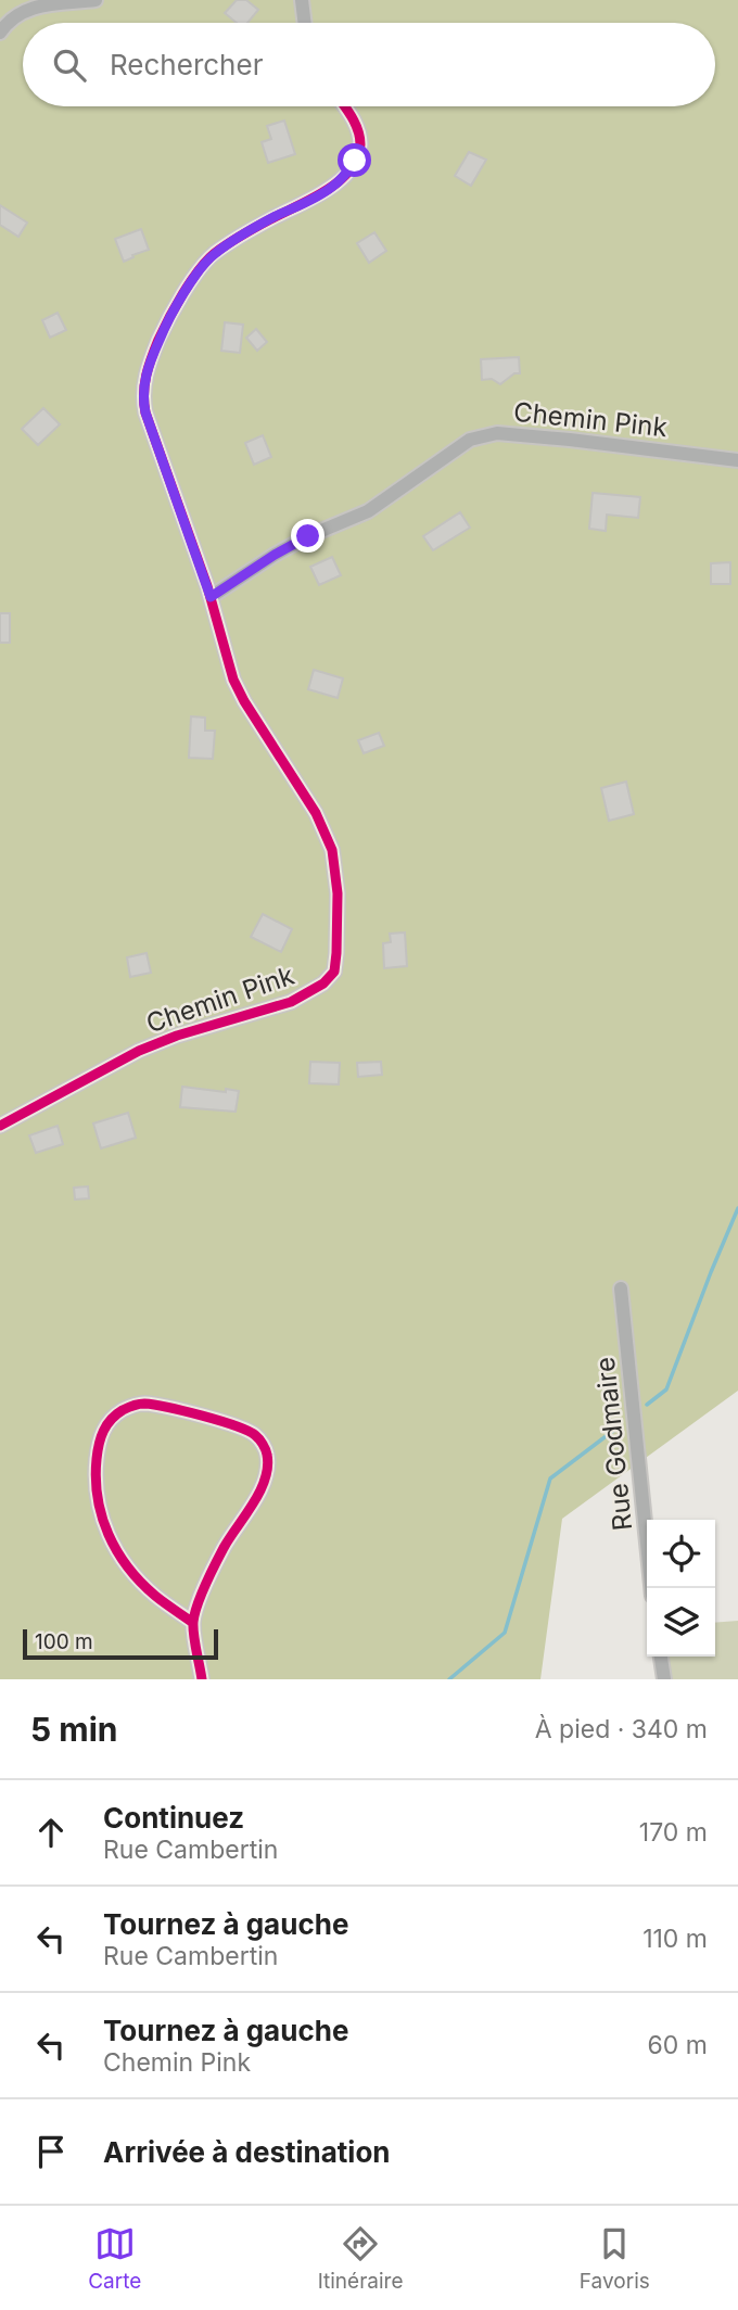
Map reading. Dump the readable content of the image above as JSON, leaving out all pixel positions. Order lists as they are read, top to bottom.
{
  "streets": {
    "street": ["Chemin Pink", "Rue Godmaire"]
  },
  "scale_bar": "100 m",
  "page": {
    "search": "Rechercher",
    "scale": "100 m",
    "heading": ["5 min", "À pied · 340 m"],
    "list": [
      ["Continuez", "Rue Cambertin", "170 m"],
      ["Tournez à gauche", "Rue Cambertin", "110 m"],
      ["Tournez à gauche", "Chemin Pink", "60 m"],
      "Arrivée à destination"
    ],
    "nav": ["Carte", "Itinéraire", "Favoris"]
  }
}
